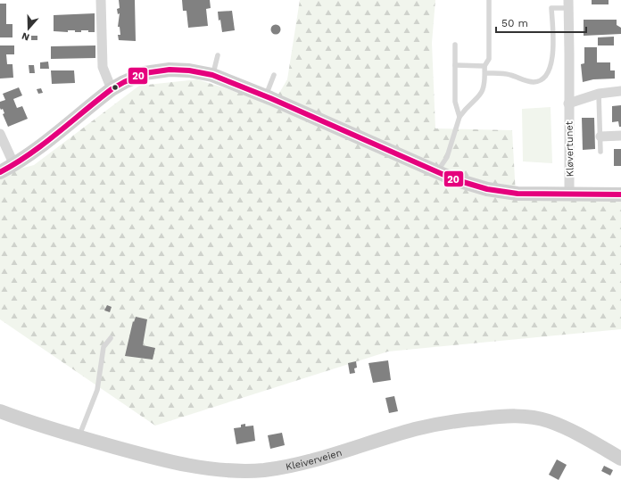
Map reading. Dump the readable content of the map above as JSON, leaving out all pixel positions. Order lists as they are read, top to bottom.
{
  "streets": {
    "street": ["Kløvertunet", "Kleiverveien"]
  },
  "lines": ["transit line 20"],
  "scale_bar": "50 m",
  "north": "bottom"
}
